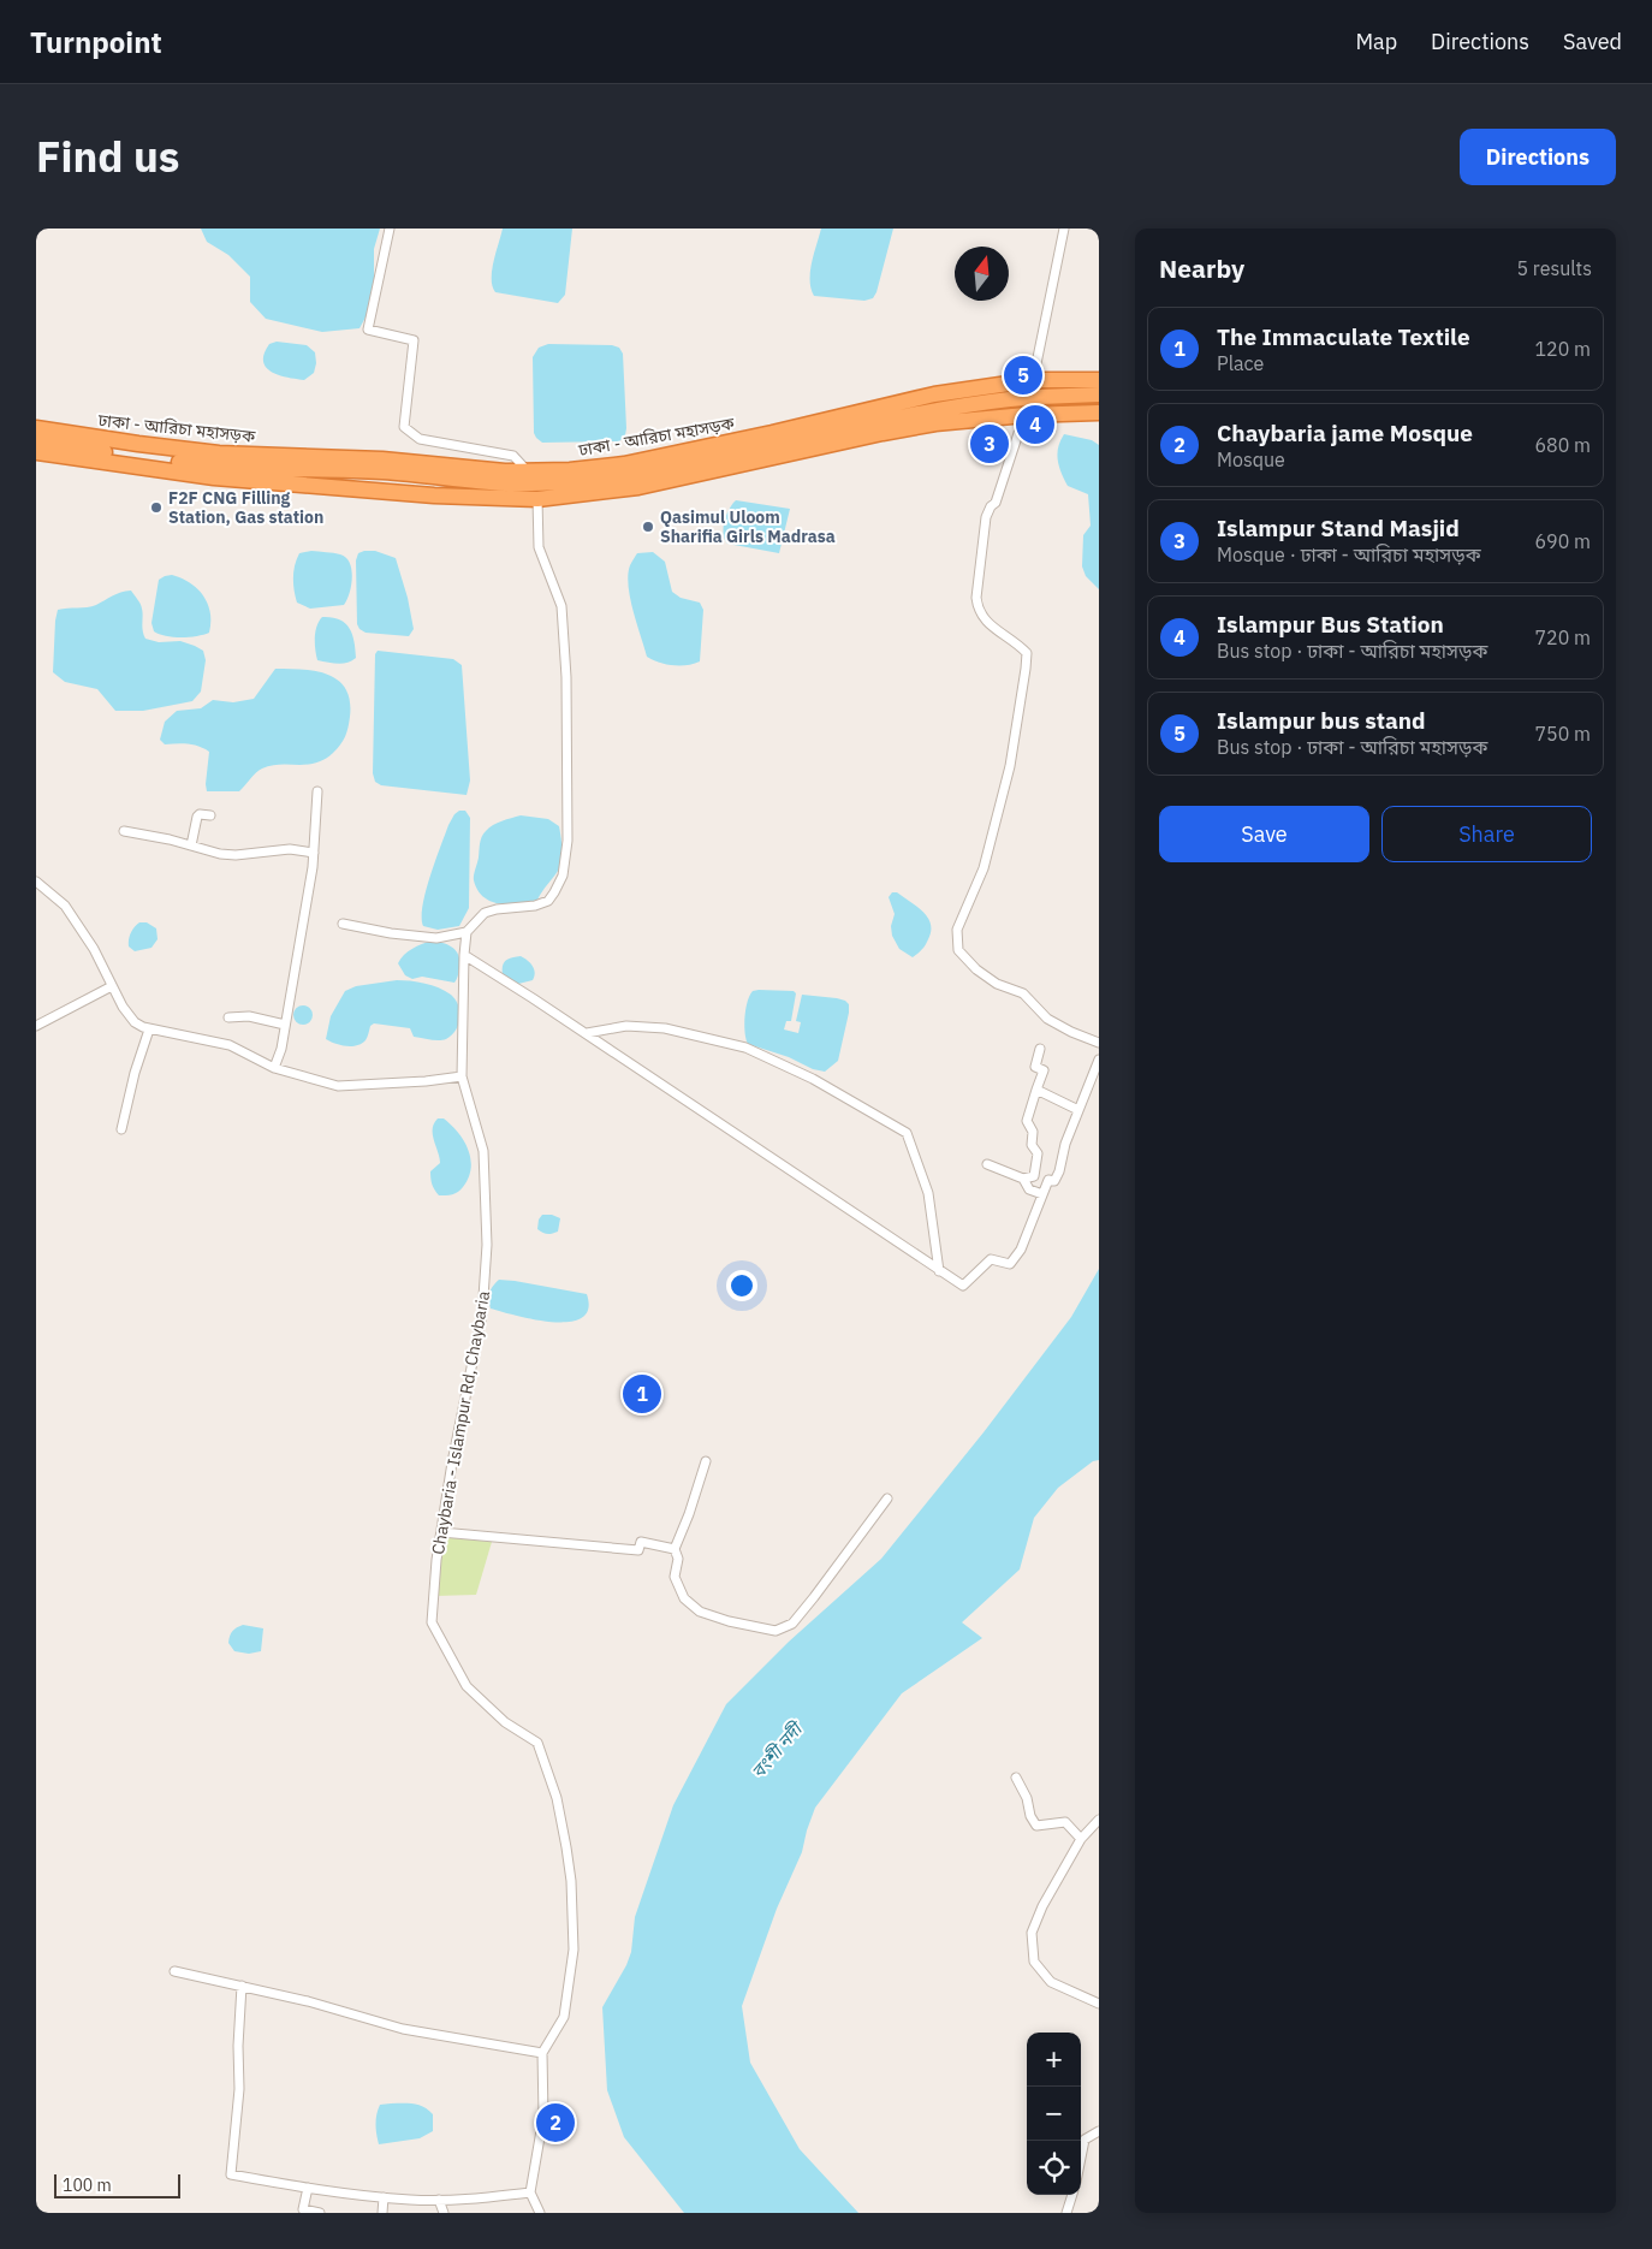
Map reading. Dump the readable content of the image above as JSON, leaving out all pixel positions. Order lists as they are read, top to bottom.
{
  "streets": {
    "highway": ["ঢাকা - আরিচা মহাসড়ক"],
    "street": ["Chaybaria - Islampur Rd, Chaybaria"]
  },
  "water": ["বংশী নদী"],
  "places": ["F2F CNG Filling Station, Gas station", "Qasimul Uloom Sharifia Girls Madrasa"],
  "scale_bar": "100 m",
  "north": "top",
  "page": {
    "header": "Turnpoint",
    "nav": ["Map", "Directions", "Saved"],
    "title": "Find us",
    "buttons": [
      "Directions",
      ["Save", "Share"]
    ],
    "heading": ["Nearby", "5 results"],
    "list": [
      {
        "mark": "1",
        "name": "The Immaculate Textile",
        "note": "Place",
        "value": "120 m"
      },
      {
        "mark": "2",
        "name": "Chaybaria jame Mosque",
        "note": "Mosque",
        "value": "680 m"
      },
      {
        "mark": "3",
        "name": "Islampur Stand Masjid",
        "note": "Mosque · ঢাকা - আরিচা মহাসড়ক",
        "value": "690 m"
      },
      {
        "mark": "4",
        "name": "Islampur Bus Station",
        "note": "Bus stop · ঢাকা - আরিচা মহাসড়ক",
        "value": "720 m"
      },
      {
        "mark": "5",
        "name": "Islampur bus stand",
        "note": "Bus stop · ঢাকা - আরিচা মহাসড়ক",
        "value": "750 m"
      }
    ],
    "pins": [
      "5",
      "4",
      "3",
      "1",
      "2"
    ],
    "map_buttons": ["+", "−"],
    "scale": "100 m"
  }
}
